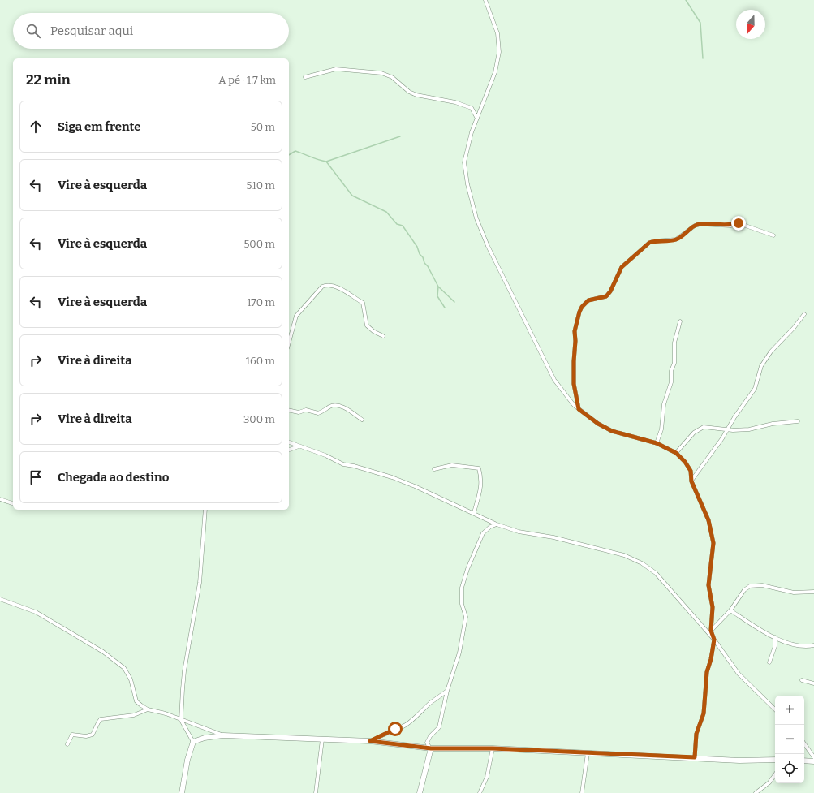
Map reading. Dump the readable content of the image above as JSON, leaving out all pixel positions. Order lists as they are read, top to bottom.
{
  "north": "bottom",
  "page": {
    "search": "Pesquisar aqui",
    "heading": ["22 min", "A pé · 1.7 km"],
    "list": [
      ["Siga em frente", "50 m"],
      ["Vire à esquerda", "510 m"],
      ["Vire à esquerda", "500 m"],
      ["Vire à esquerda", "170 m"],
      ["Vire à direita", "160 m"],
      ["Vire à direita", "300 m"],
      "Chegada ao destino"
    ],
    "map_buttons": ["+", "−"]
  }
}
